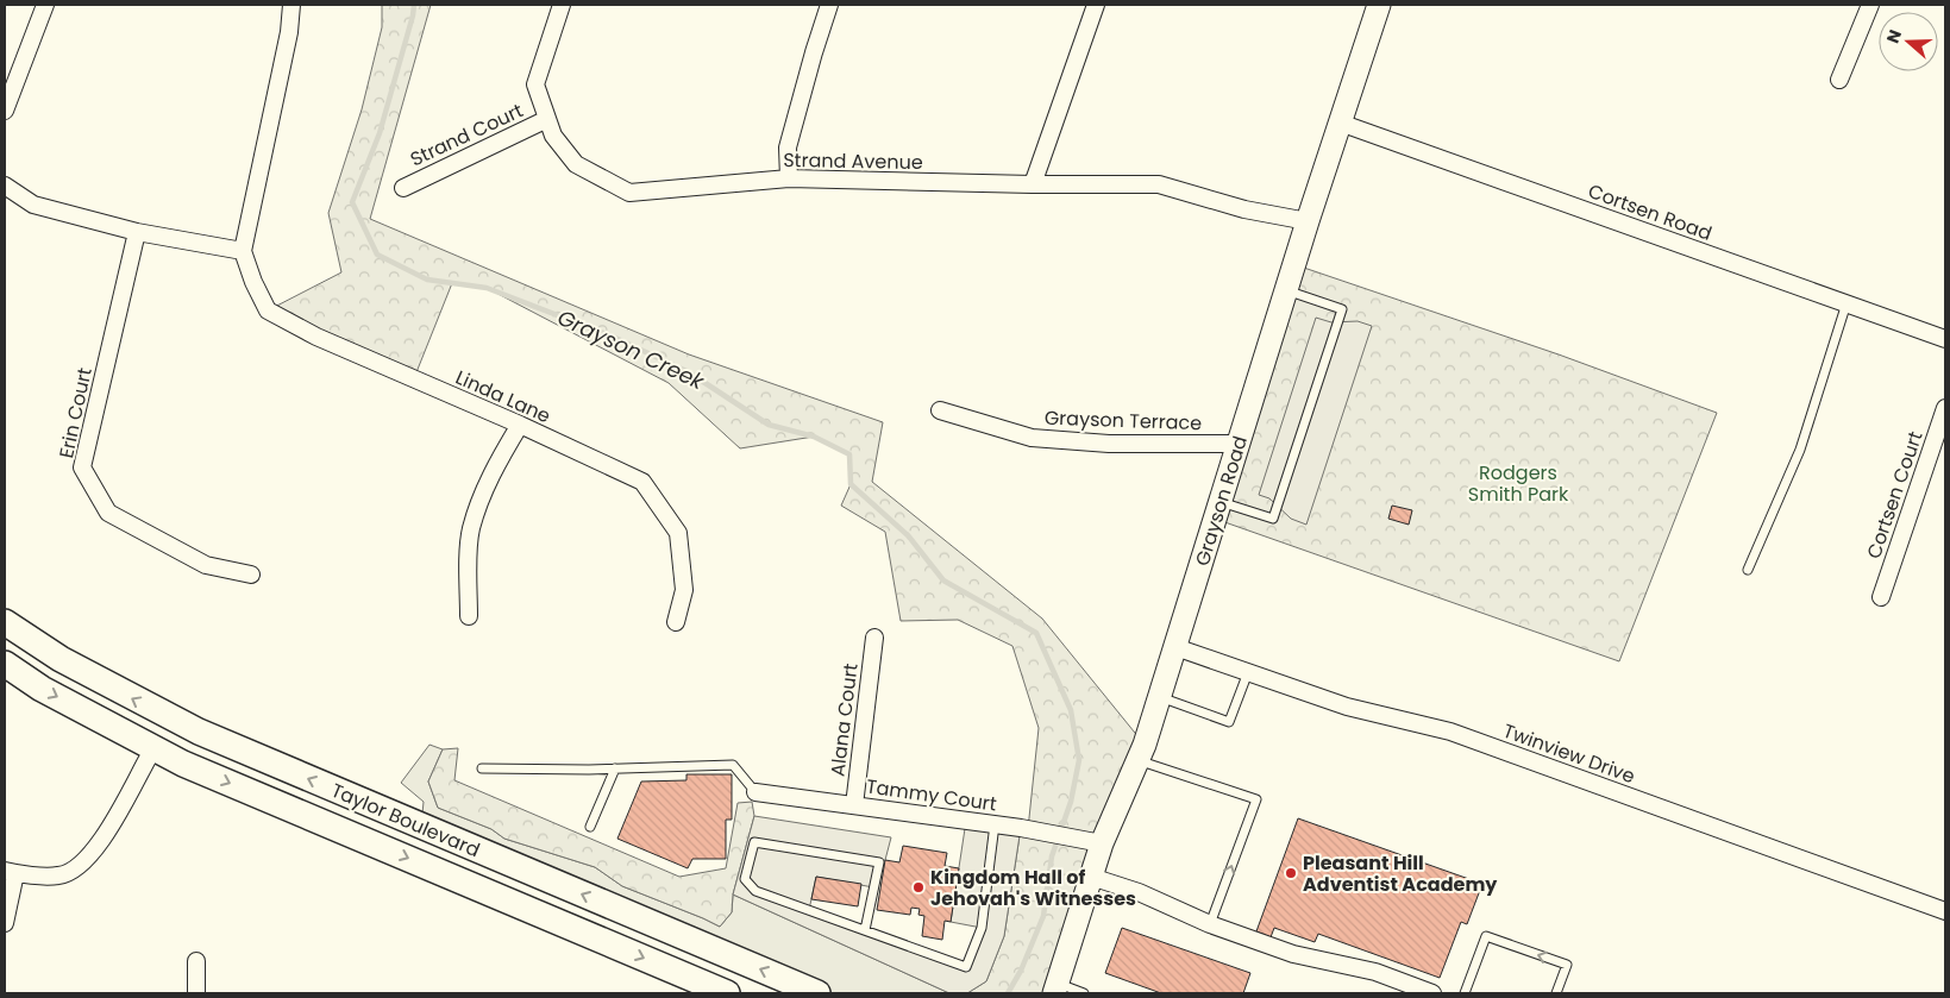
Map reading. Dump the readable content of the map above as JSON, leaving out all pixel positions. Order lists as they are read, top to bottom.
{
  "streets": {
    "main road": ["Taylor Boulevard"],
    "street": [
      "Strand Court",
      "Strand Avenue",
      "Cortsen Road",
      "Linda Lane",
      "Erin Court",
      "Grayson Terrace",
      "Cortsen Court",
      "Grayson Road",
      "Alana Court",
      "Twinview Drive",
      "Tammy Court"
    ]
  },
  "crossings": [
    ["Strand Court", "Strand Avenue"],
    ["Strand Avenue", "Grayson Road"],
    ["Cortsen Road", "Grayson Road"],
    ["Grayson Terrace", "Grayson Road"],
    ["Grayson Road", "Twinview Drive"],
    ["Grayson Road", "Tammy Court"],
    ["Alana Court", "Tammy Court"]
  ],
  "water": ["Grayson Creek"],
  "parks": ["Rodgers Smith Park"],
  "places": ["Pleasant Hill Adventist Academy", "Kingdom Hall of Jehovah's Witnesses"],
  "north": "left"
}
